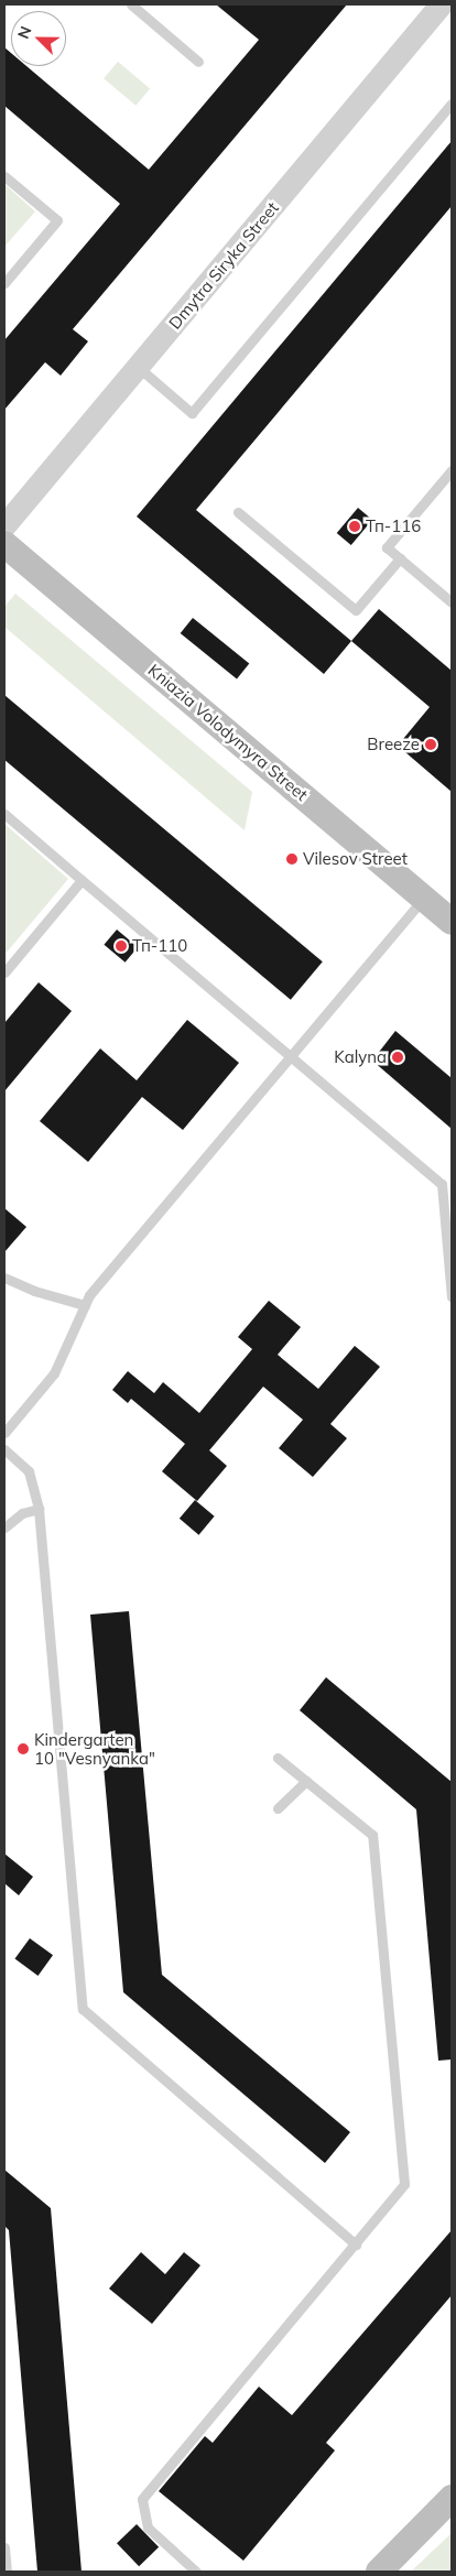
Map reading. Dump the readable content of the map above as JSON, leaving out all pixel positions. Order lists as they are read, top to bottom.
{
  "streets": {
    "main road": ["Kniazia Volodymyra Street"],
    "street": ["Dmytra Siryka Street"]
  },
  "places": [
    "Тп-116",
    "Breeze",
    "Vilesov Street",
    "Тп-110",
    "Kalyna",
    "Kindergarten 10 \"Vesnyanka\""
  ],
  "north": "top left"
}
